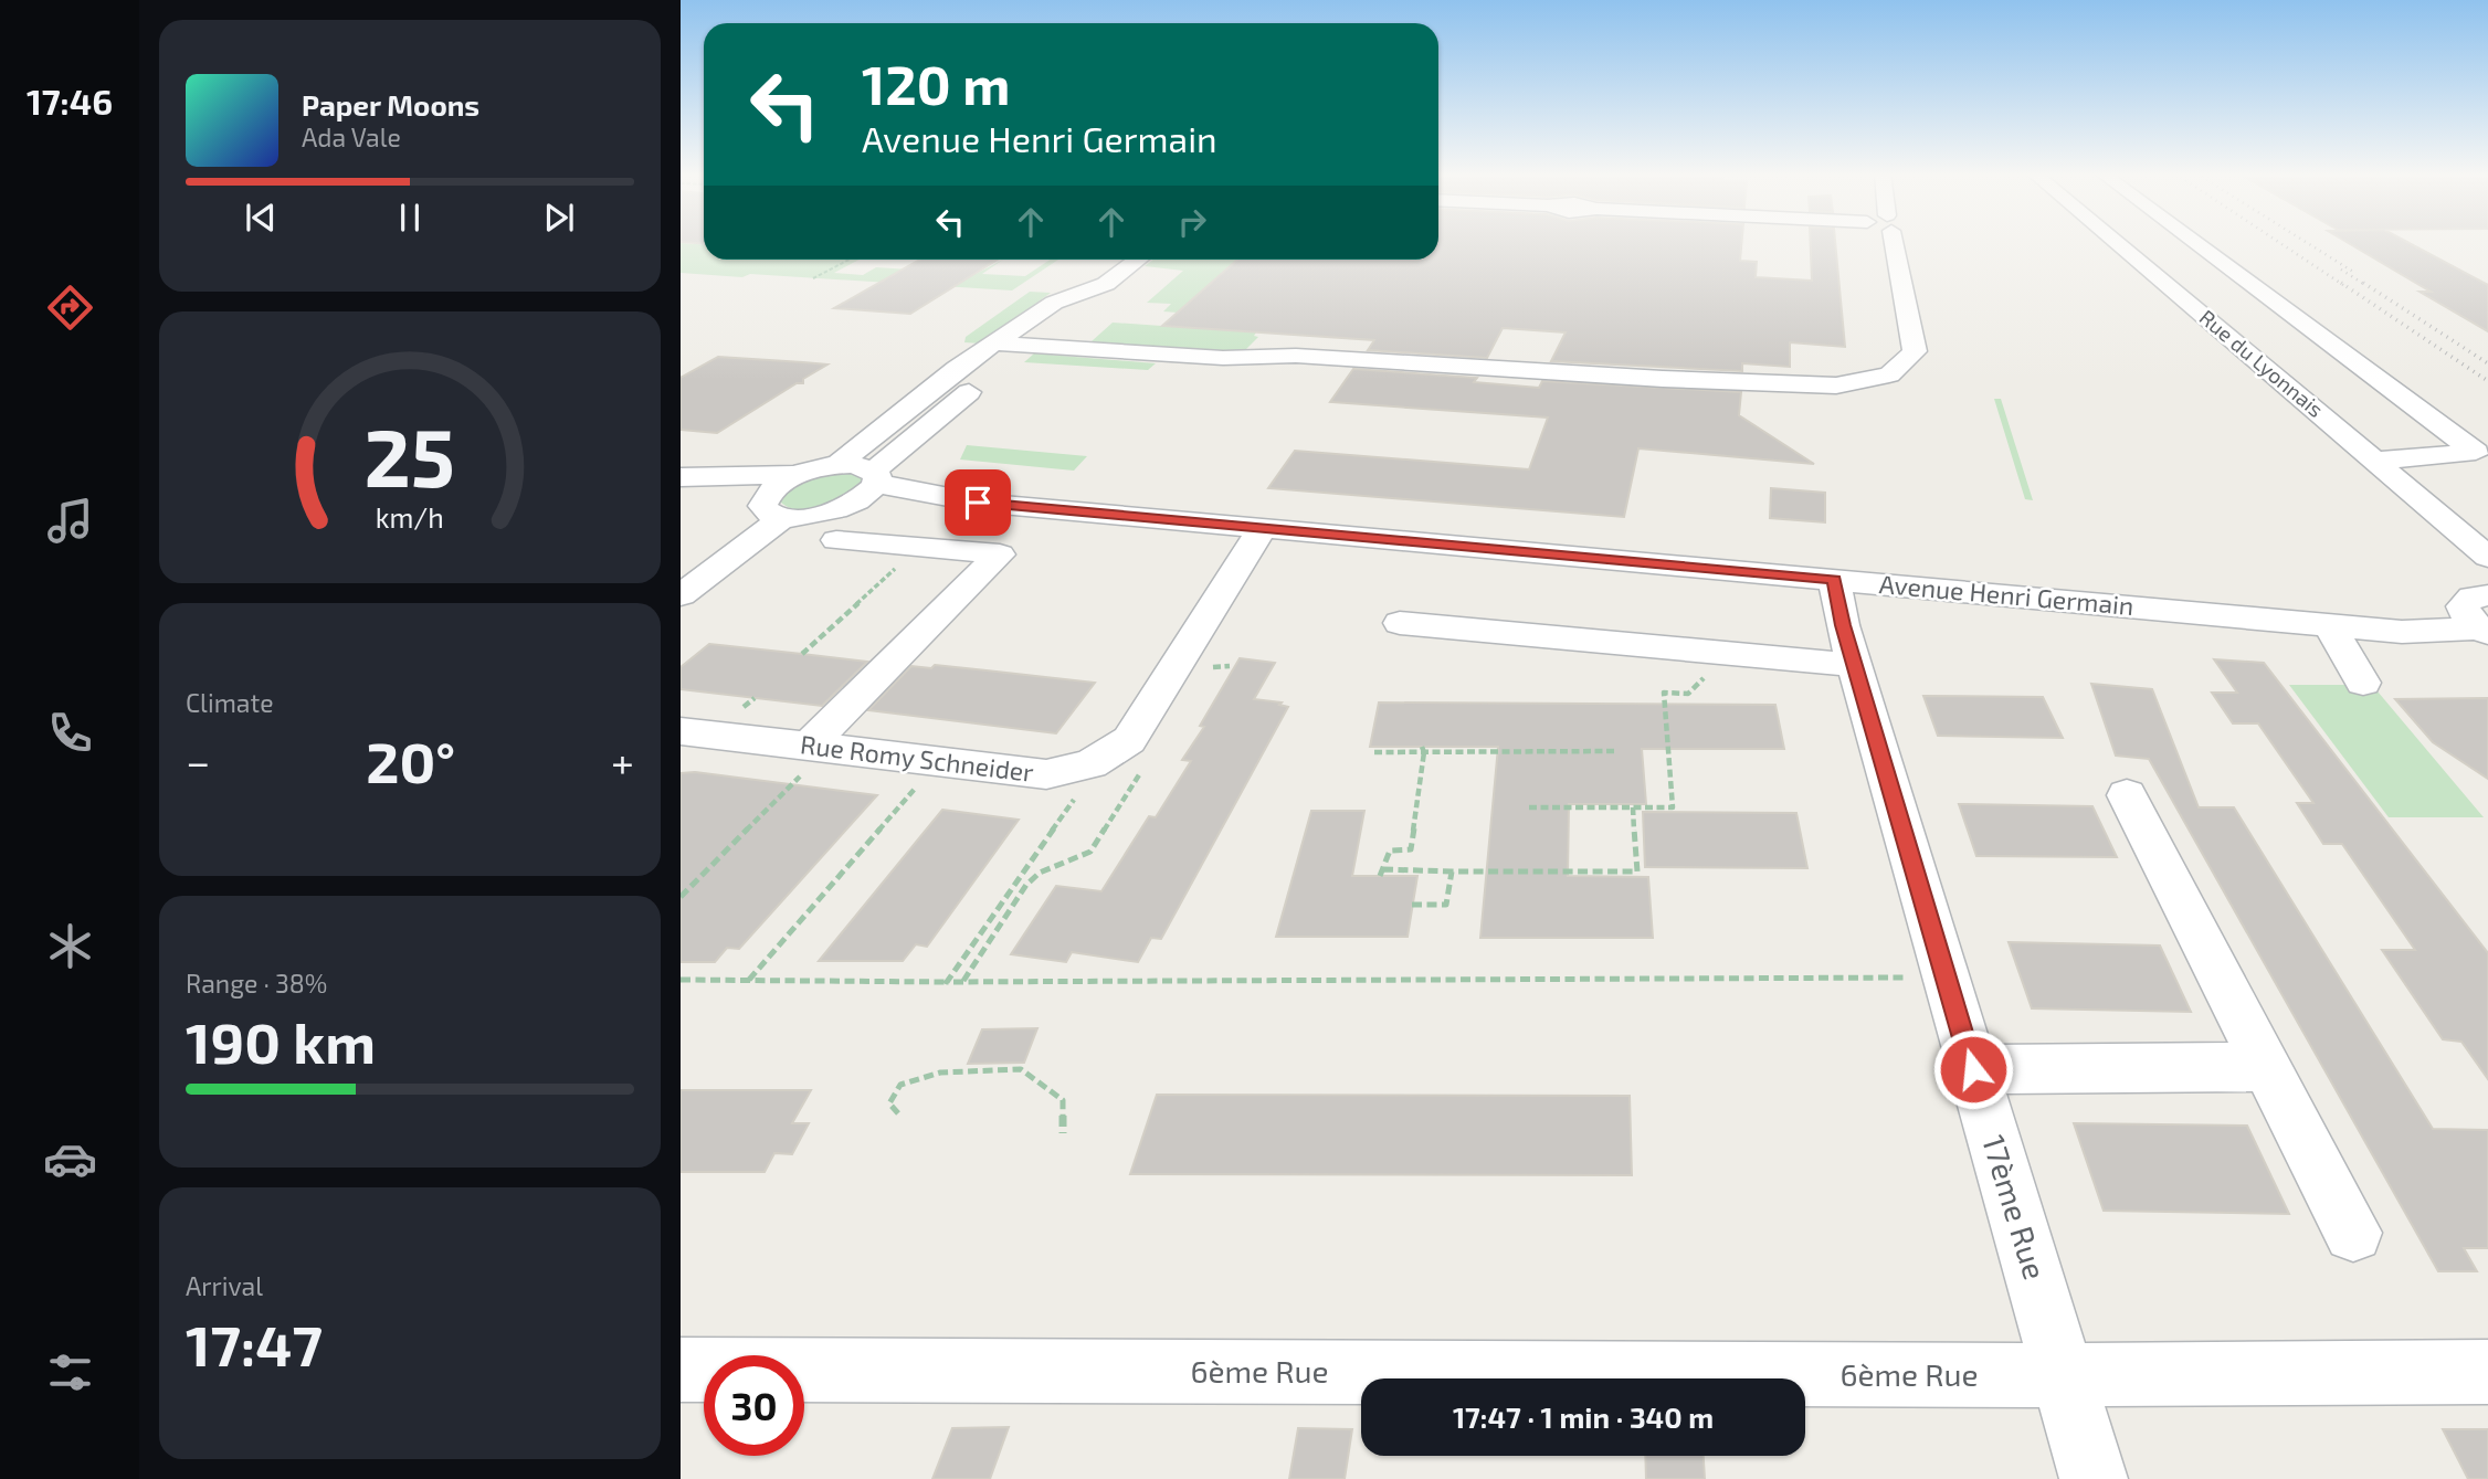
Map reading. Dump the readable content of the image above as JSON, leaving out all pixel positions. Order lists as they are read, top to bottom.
{
  "streets": {
    "street": [
      "Rue du Lyonnais",
      "Avenue Henri Germain",
      "Rue Romy Schneider",
      "17ème Rue",
      "6ème Rue"
    ]
  },
  "crossings": [
    ["Avenue Henri Germain", "Rue Romy Schneider"],
    ["Avenue Henri Germain", "17ème Rue"],
    ["17ème Rue", "6ème Rue"]
  ],
  "page": {
    "tabs": "17:46",
    "turn": ["120 m", "Avenue Henri Germain"],
    "song": ["Paper Moons", "Ada Vale"],
    "tile": [
      "Climate",
      ["Range · 38%", "190 km"],
      ["Arrival", "17:47"]
    ],
    "heat": ["−", "20°", "+"],
    "limit": "30",
    "trip": "17:47 · 1 min · 340 m",
    "gauge": ["25", "km/h"]
  }
}
